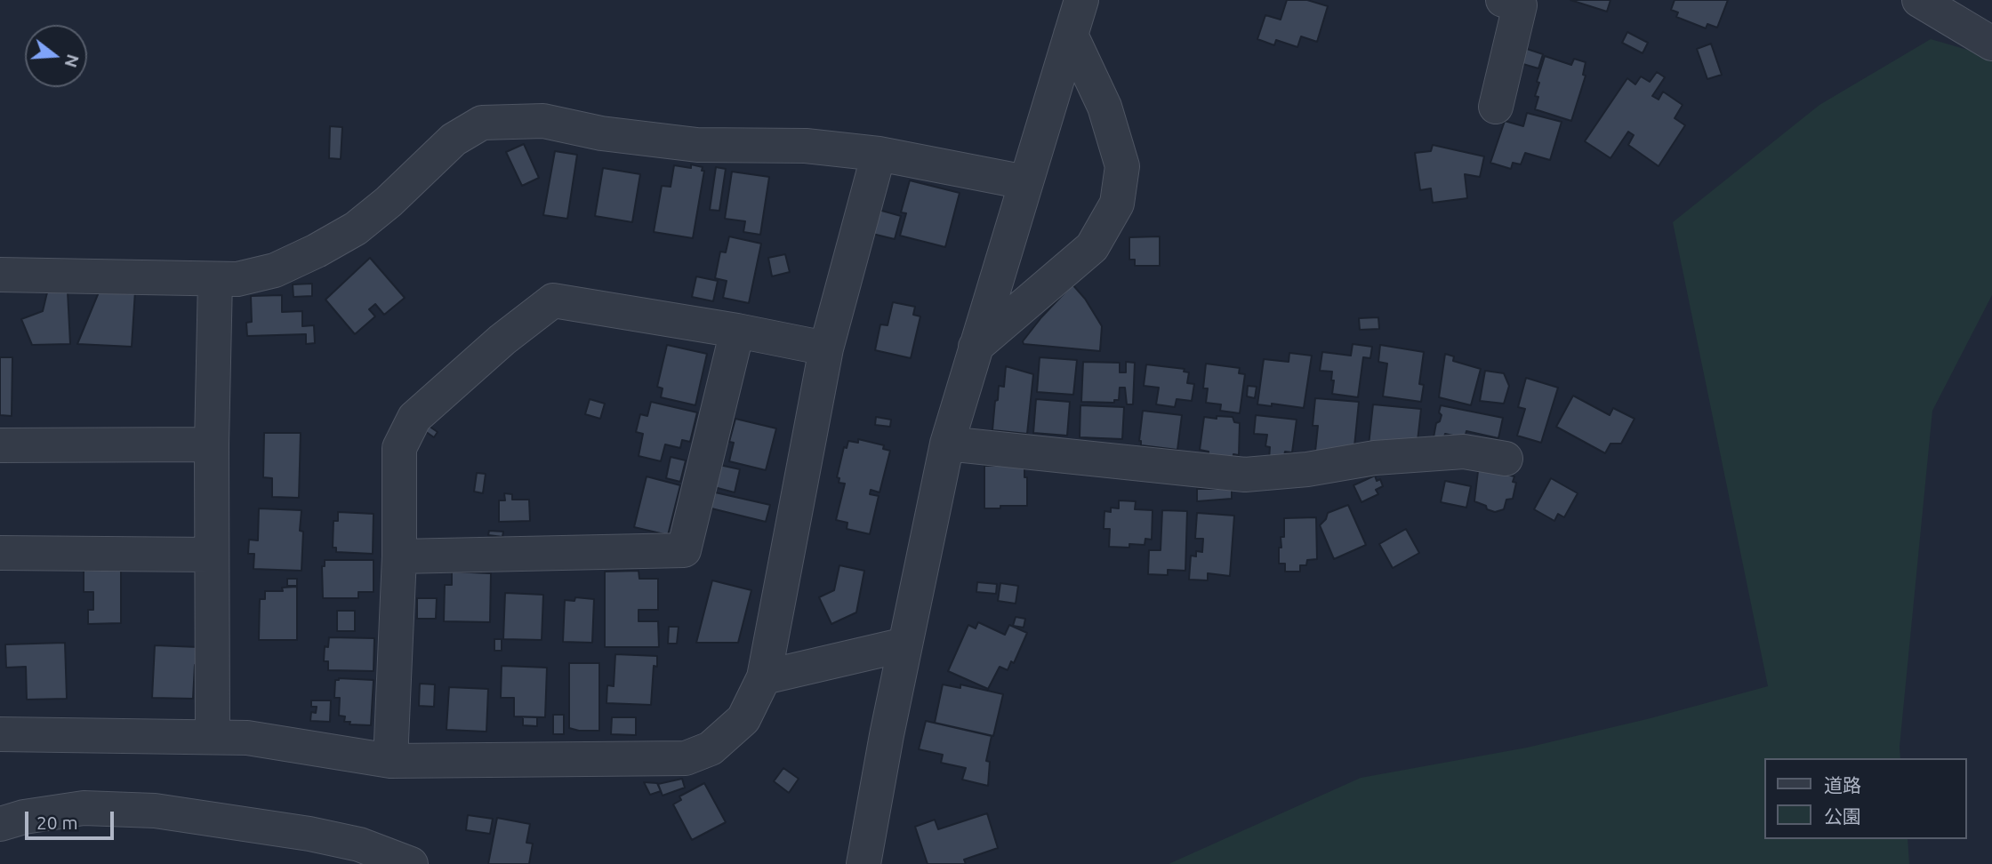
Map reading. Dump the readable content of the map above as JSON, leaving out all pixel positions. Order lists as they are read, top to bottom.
{
  "legend": ["道路", "公園"],
  "scale_bar": "20 m",
  "north": "right"
}
